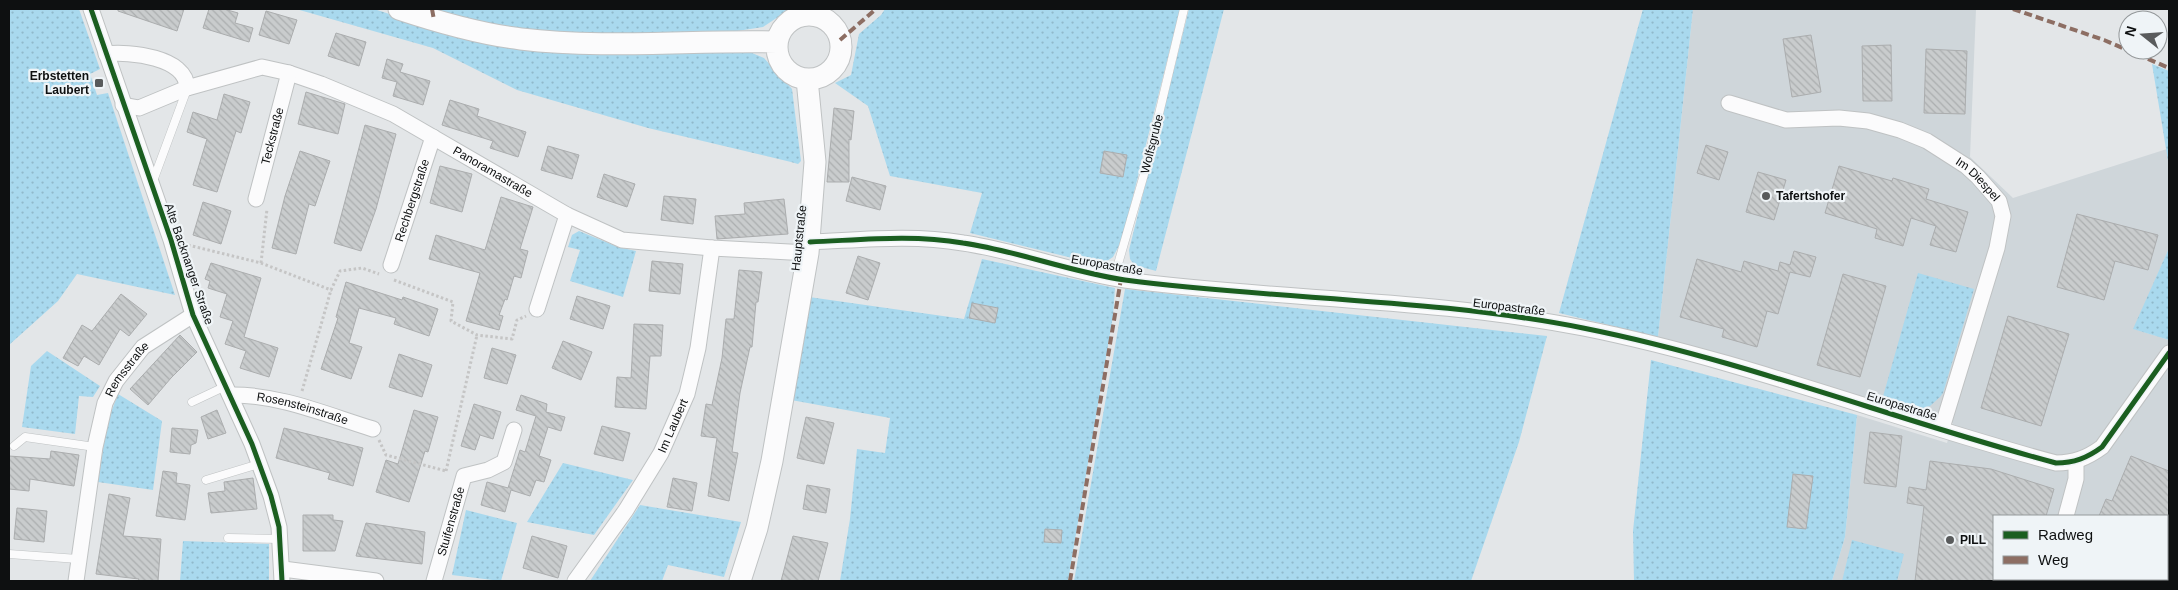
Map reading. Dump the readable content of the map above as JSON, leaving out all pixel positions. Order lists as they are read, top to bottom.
{
  "streets": {
    "street": [
      "Teckstraße",
      "Panoramastraße",
      "Im Diespel",
      "Rechbergstraße",
      "Hauptstraße",
      "Alte Backnanger Straße",
      "Europastraße",
      "Remsstraße",
      "Rosensteinstraße",
      "Im Laubert",
      "Stuifenstraße"
    ],
    "lane": ["Wolfsgrube"]
  },
  "crossings": [
    ["Teckstraße", "Panoramastraße"],
    ["Wolfsgrube", "Europastraße"],
    ["Panoramastraße", "Rechbergstraße"],
    ["Panoramastraße", "Hauptstraße"],
    ["Panoramastraße", "Alte Backnanger Straße"],
    ["Panoramastraße", "Europastraße"],
    ["Panoramastraße", "Im Laubert"],
    ["Im Diespel", "Europastraße"],
    ["Hauptstraße", "Europastraße"],
    ["Alte Backnanger Straße", "Remsstraße"],
    ["Alte Backnanger Straße", "Rosensteinstraße"]
  ],
  "places": {
    "transit": ["Erbstetten Laubert"],
    "other": ["Tafertshofer", "PILL"]
  },
  "legend": ["Radweg", "Weg"],
  "north": "left"
}
